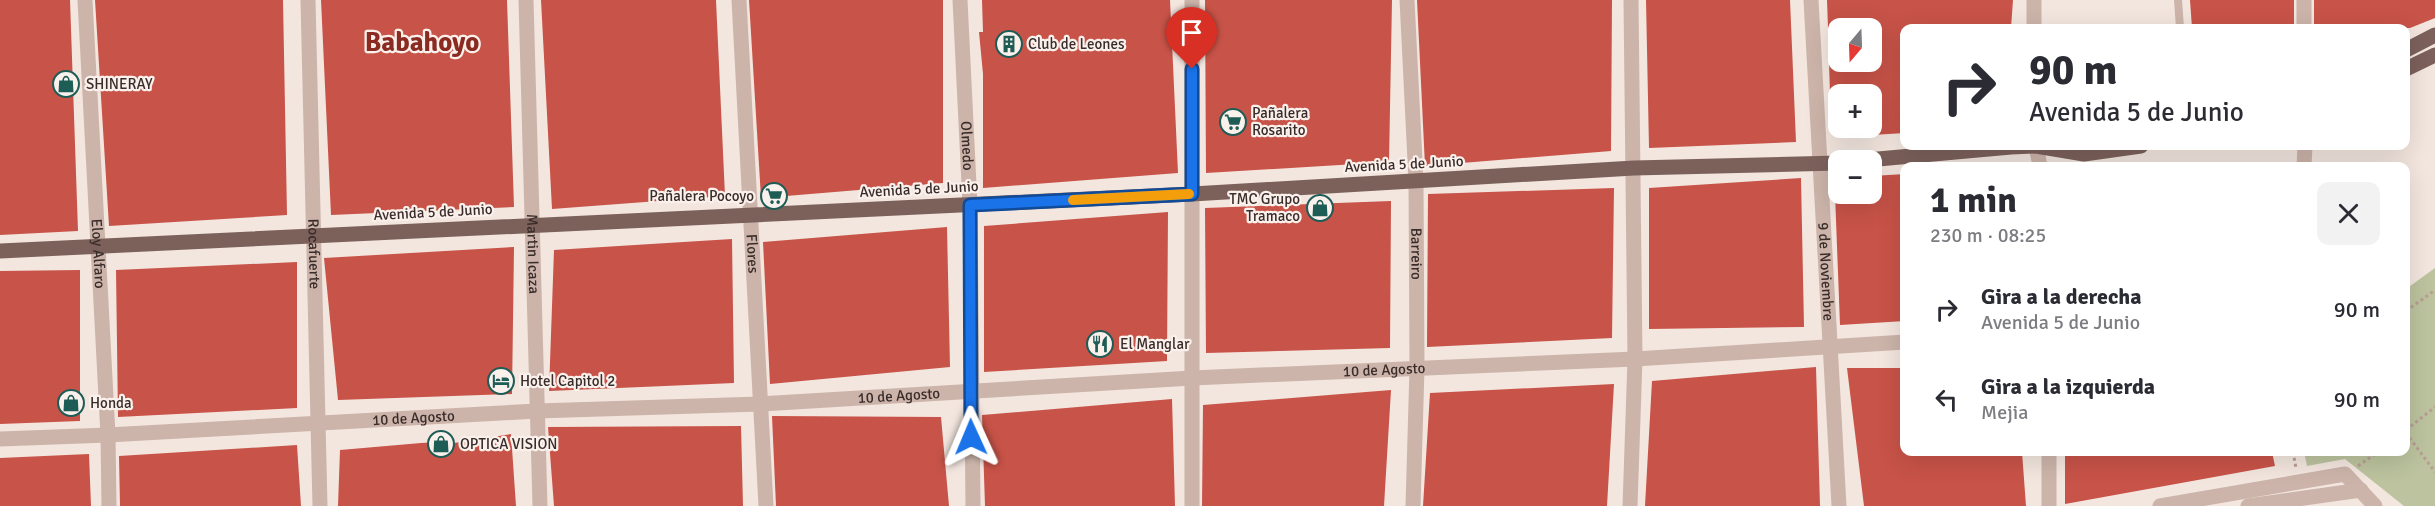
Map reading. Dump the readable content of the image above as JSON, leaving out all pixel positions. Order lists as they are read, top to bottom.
{
  "streets": {
    "main road": ["Avenida 5 de Junio"],
    "street": [
      "Olmedo",
      "Eloy Alfaro",
      "Rocafuerte",
      "Martin Icaza",
      "Flores",
      "Barreiro",
      "9 de Noviembre",
      "10 de Agosto"
    ]
  },
  "crossings": [
    ["Olmedo", "Avenida 5 de Junio"],
    ["Olmedo", "10 de Agosto"],
    ["Avenida 5 de Junio", "Eloy Alfaro"],
    ["Avenida 5 de Junio", "Rocafuerte"],
    ["Avenida 5 de Junio", "Martin Icaza"],
    ["Avenida 5 de Junio", "Flores"],
    ["Avenida 5 de Junio", "Barreiro"],
    ["Avenida 5 de Junio", "9 de Noviembre"],
    ["Eloy Alfaro", "10 de Agosto"],
    ["Rocafuerte", "10 de Agosto"],
    ["Martin Icaza", "10 de Agosto"],
    ["Flores", "10 de Agosto"],
    ["Barreiro", "10 de Agosto"],
    ["9 de Noviembre", "10 de Agosto"]
  ],
  "districts": ["Babahoyo"],
  "places": {
    "building": ["Club de Leones"],
    "shop": [
      "SHINERAY",
      "TMC Grupo Tramaco",
      "Honda",
      "OPTICA VISION"
    ],
    "supermarket": ["Pañalera Rosarito", "Pañalera Pocoyo"],
    "restaurant": ["El Manglar"],
    "hotel": ["Hotel Capitol 2"]
  },
  "north": "bottom",
  "page": {
    "map_buttons": ["+", "−"],
    "turn": ["90 m", "Avenida 5 de Junio"],
    "heading": ["1 min", "230 m · 08:25"],
    "list": [
      {
        "name": "Gira a la derecha",
        "note": "Avenida 5 de Junio",
        "value": "90 m"
      },
      {
        "name": "Gira a la izquierda",
        "note": "Mejia",
        "value": "90 m"
      }
    ]
  }
}
